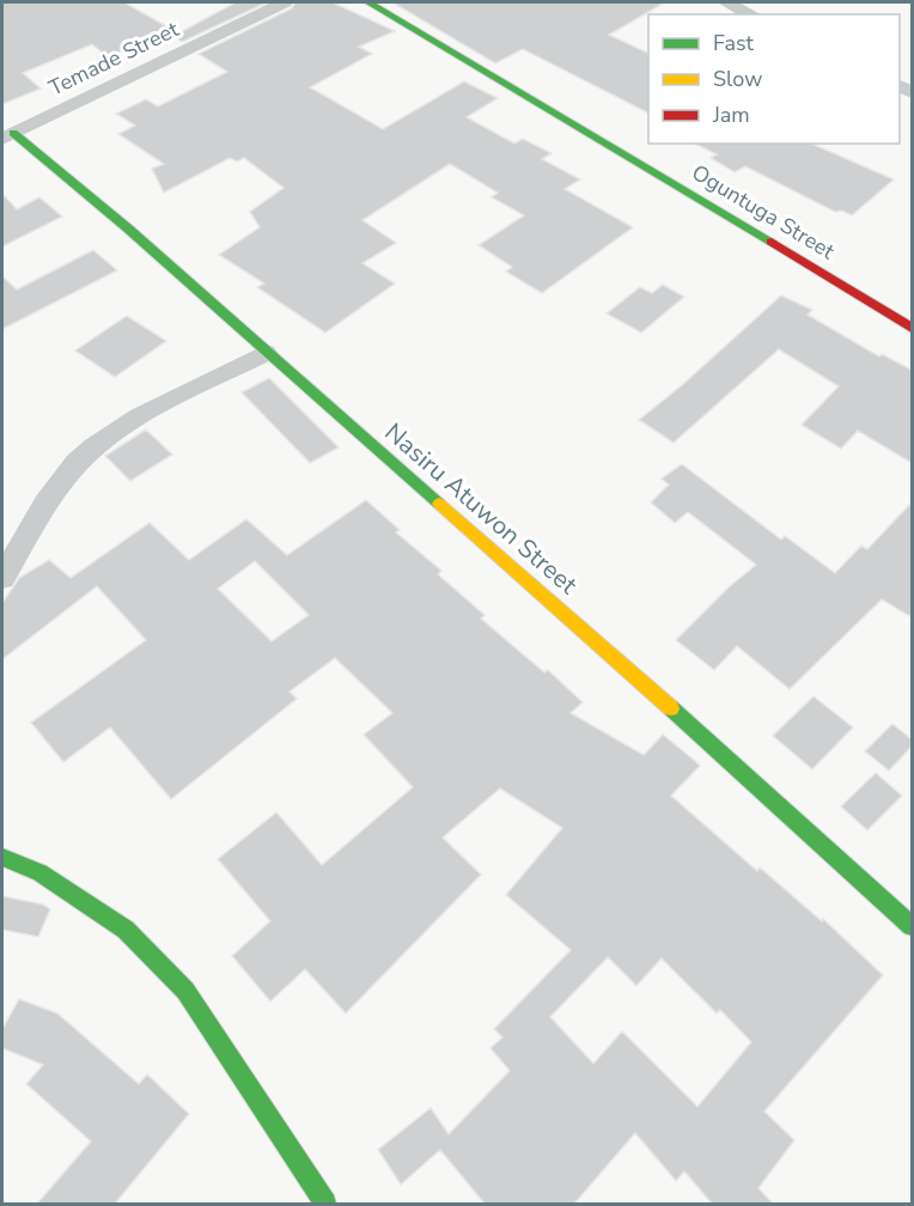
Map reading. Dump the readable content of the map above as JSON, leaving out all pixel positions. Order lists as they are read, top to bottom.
{
  "streets": {
    "street": ["Temade Street", "Oguntuga Street", "Nasiru Atuwon Street"]
  },
  "crossings": [
    ["Temade Street", "Nasiru Atuwon Street"]
  ],
  "legend": ["Fast", "Slow", "Jam"]
}
